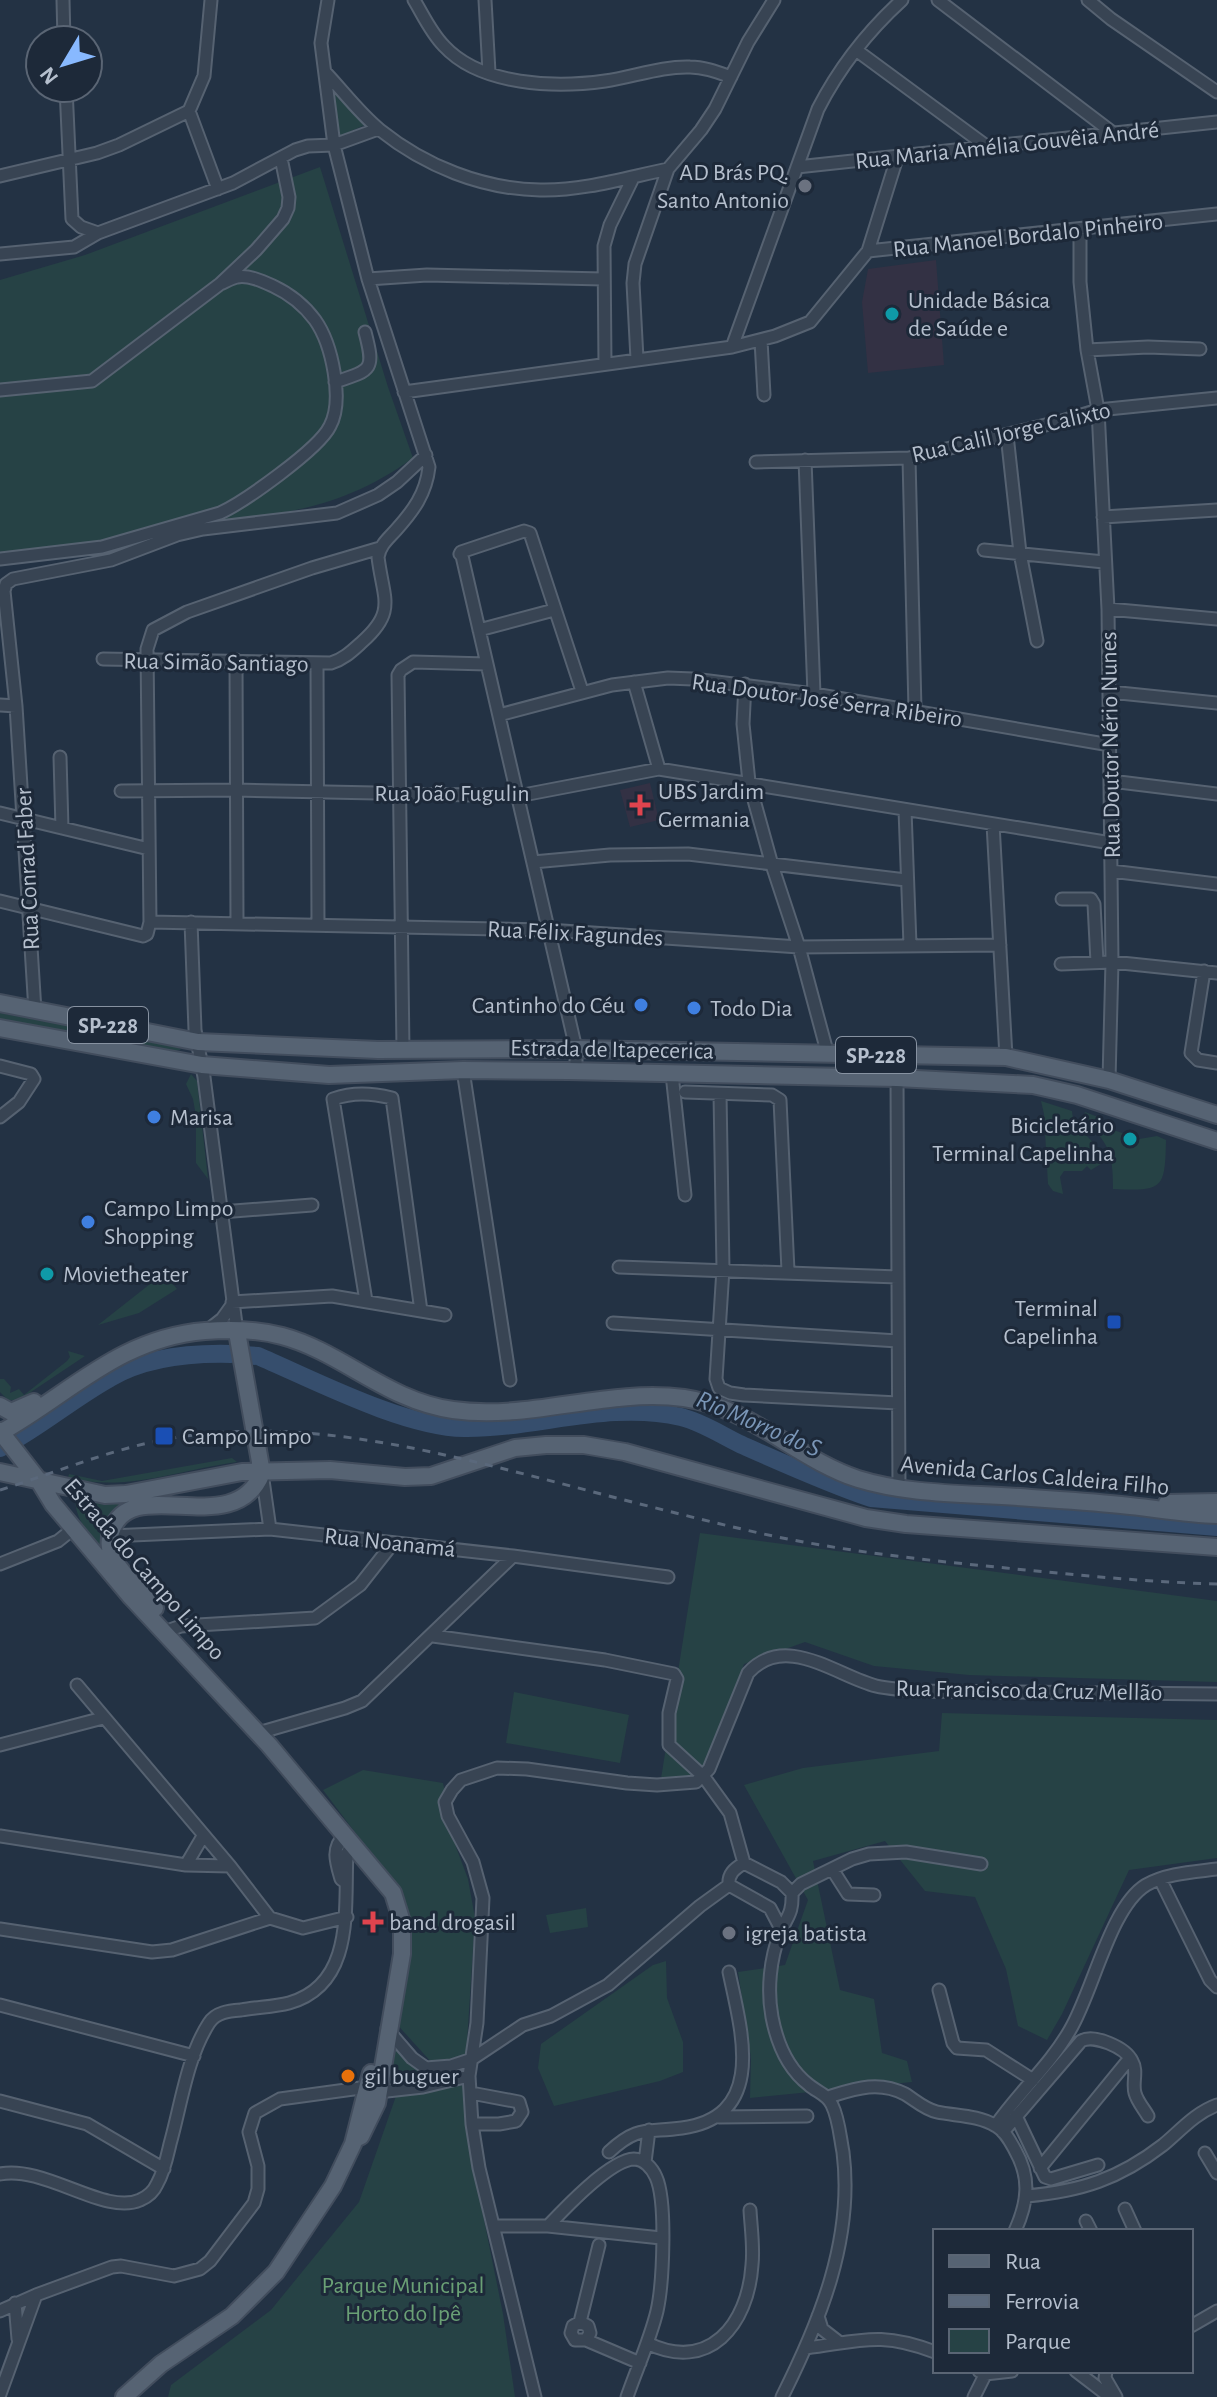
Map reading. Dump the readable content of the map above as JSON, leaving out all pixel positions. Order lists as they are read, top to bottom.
{
  "streets": {
    "main road": [
      "SP-228",
      "Estrada de Itapecerica",
      "Avenida Carlos Caldeira Filho",
      "Estrada do Campo Limpo"
    ],
    "street": [
      "Rua Maria Amélia Gouvêia André",
      "Rua Manoel Bordalo Pinheiro",
      "Rua Calil Jorge Calixto",
      "Rua Simão Santiago",
      "Rua Doutor José Serra Ribeiro",
      "Rua Doutor Nério Nunes",
      "Rua João Fugulin",
      "Rua Conrad Faber",
      "Rua Félix Fagundes",
      "Rua Noanamá",
      "Rua Francisco da Cruz Mellão"
    ]
  },
  "crossings": [
    ["Rua Manoel Bordalo Pinheiro", "Rua Doutor Nério Nunes"],
    ["Rua Calil Jorge Calixto", "Rua Doutor Nério Nunes"],
    ["Rua Doutor José Serra Ribeiro", "Rua Doutor Nério Nunes"],
    ["Rua Doutor Nério Nunes", "Rua João Fugulin"],
    ["Rua Doutor Nério Nunes", "Estrada de Itapecerica"],
    ["Rua Conrad Faber", "Rua Félix Fagundes"],
    ["Rua Conrad Faber", "Estrada de Itapecerica"],
    ["Avenida Carlos Caldeira Filho", "Estrada do Campo Limpo"]
  ],
  "water": ["Rio Morro do S"],
  "parks": ["Parque Municipal Horto do Ipê"],
  "places": {
    "other": [
      "AD Brás PQ. Santo Antonio",
      "Unidade Básica de Saúde e",
      "Cantinho do Céu",
      "Todo Dia",
      "Marisa",
      "Bicicletário Terminal Capelinha",
      "Campo Limpo Shopping",
      "Movietheater",
      "igreja batista",
      "gil buguer"
    ],
    "health": ["UBS Jardim Germania", "band drogasil"],
    "transit": ["Terminal Capelinha", "Campo Limpo"]
  },
  "legend": ["Rua", "Ferrovia", "Parque"],
  "north": "bottom left"
}
